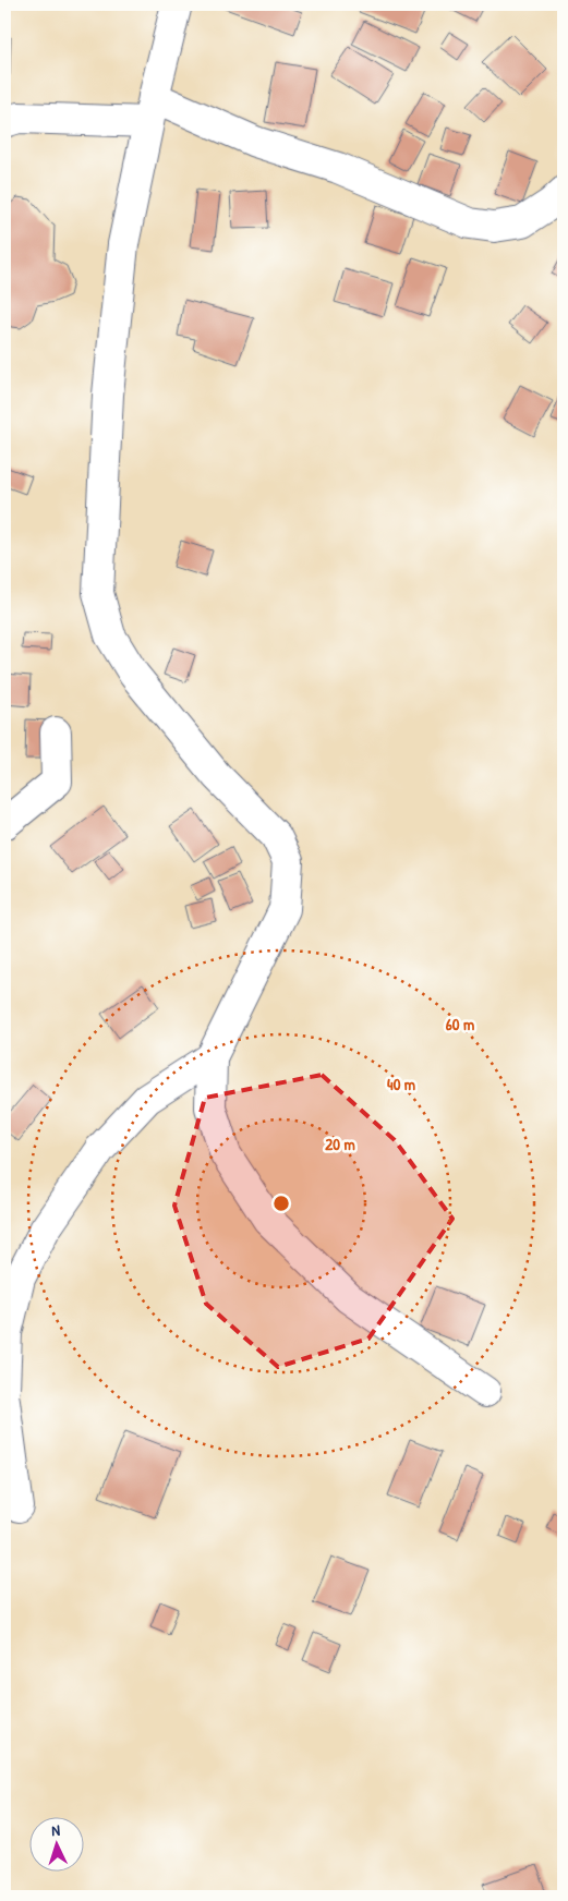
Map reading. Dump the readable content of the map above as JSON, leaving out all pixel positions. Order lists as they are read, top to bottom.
{
  "north": "top",
  "rings": ["60 m", "40 m", "20 m"]
}
